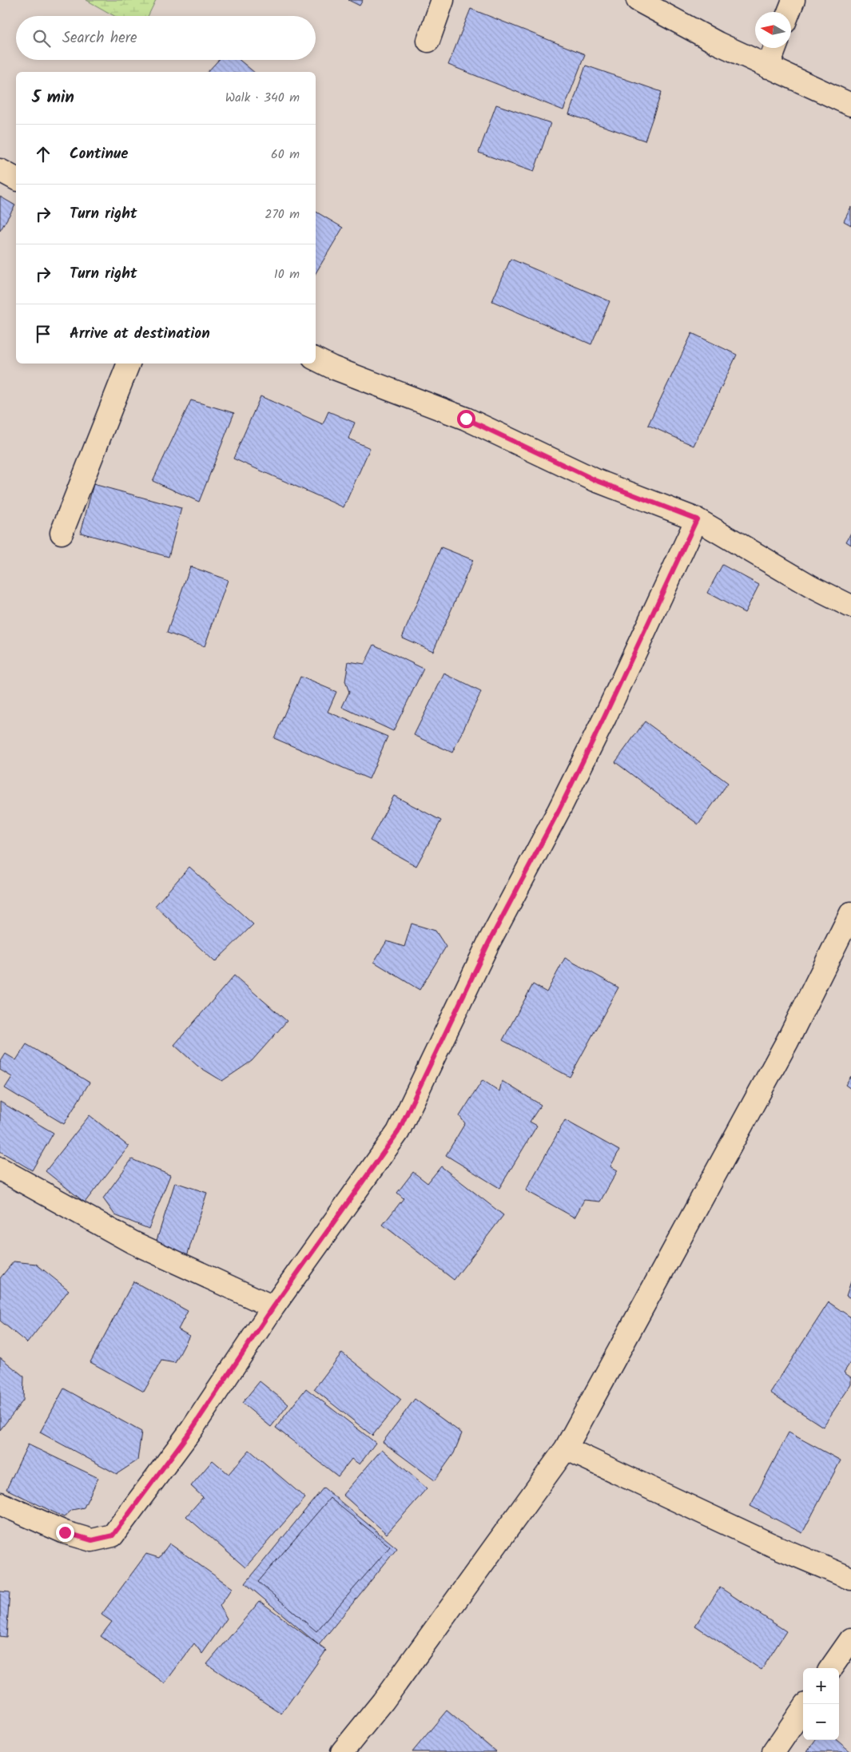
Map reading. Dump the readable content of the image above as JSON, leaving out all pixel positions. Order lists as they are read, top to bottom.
{
  "north": "left",
  "page": {
    "search": "Search here",
    "heading": ["5 min", "Walk · 340 m"],
    "list": [
      ["Continue", "60 m"],
      ["Turn right", "270 m"],
      ["Turn right", "10 m"],
      "Arrive at destination"
    ],
    "map_buttons": ["+", "−"]
  }
}
